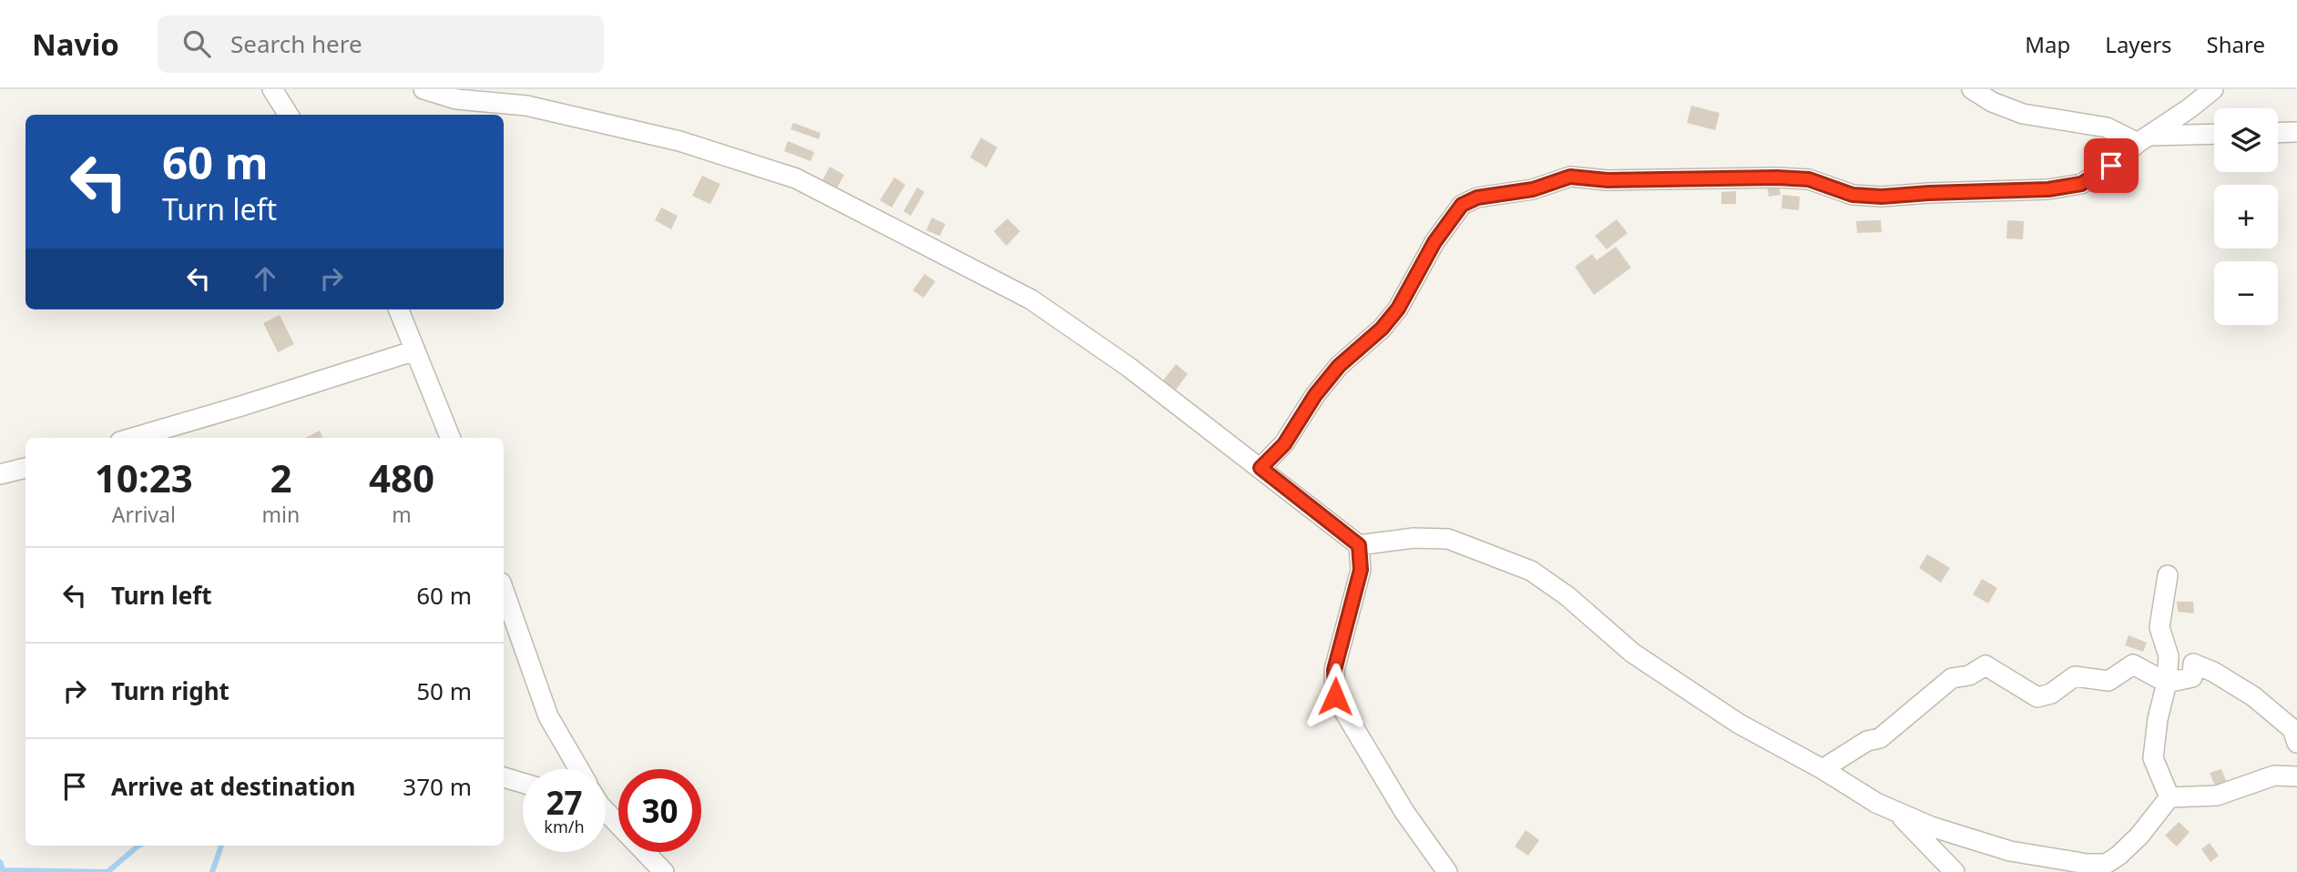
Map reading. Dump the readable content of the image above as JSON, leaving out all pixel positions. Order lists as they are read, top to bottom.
{
  "page": {
    "header": "Navio",
    "search": "Search here",
    "nav": ["Map", "Layers", "Share"],
    "map_buttons": ["+", "−"],
    "turn": ["60 m", "Turn left"],
    "eta": [
      "10:23",
      "Arrival",
      "2",
      "min",
      "480",
      "m"
    ],
    "list": [
      {
        "name": "Turn left",
        "value": "60 m"
      },
      {
        "name": "Turn right",
        "value": "50 m"
      },
      {
        "name": "Arrive at destination",
        "value": "370 m"
      }
    ],
    "speed": "27 km/h",
    "limit": "30"
  }
}
